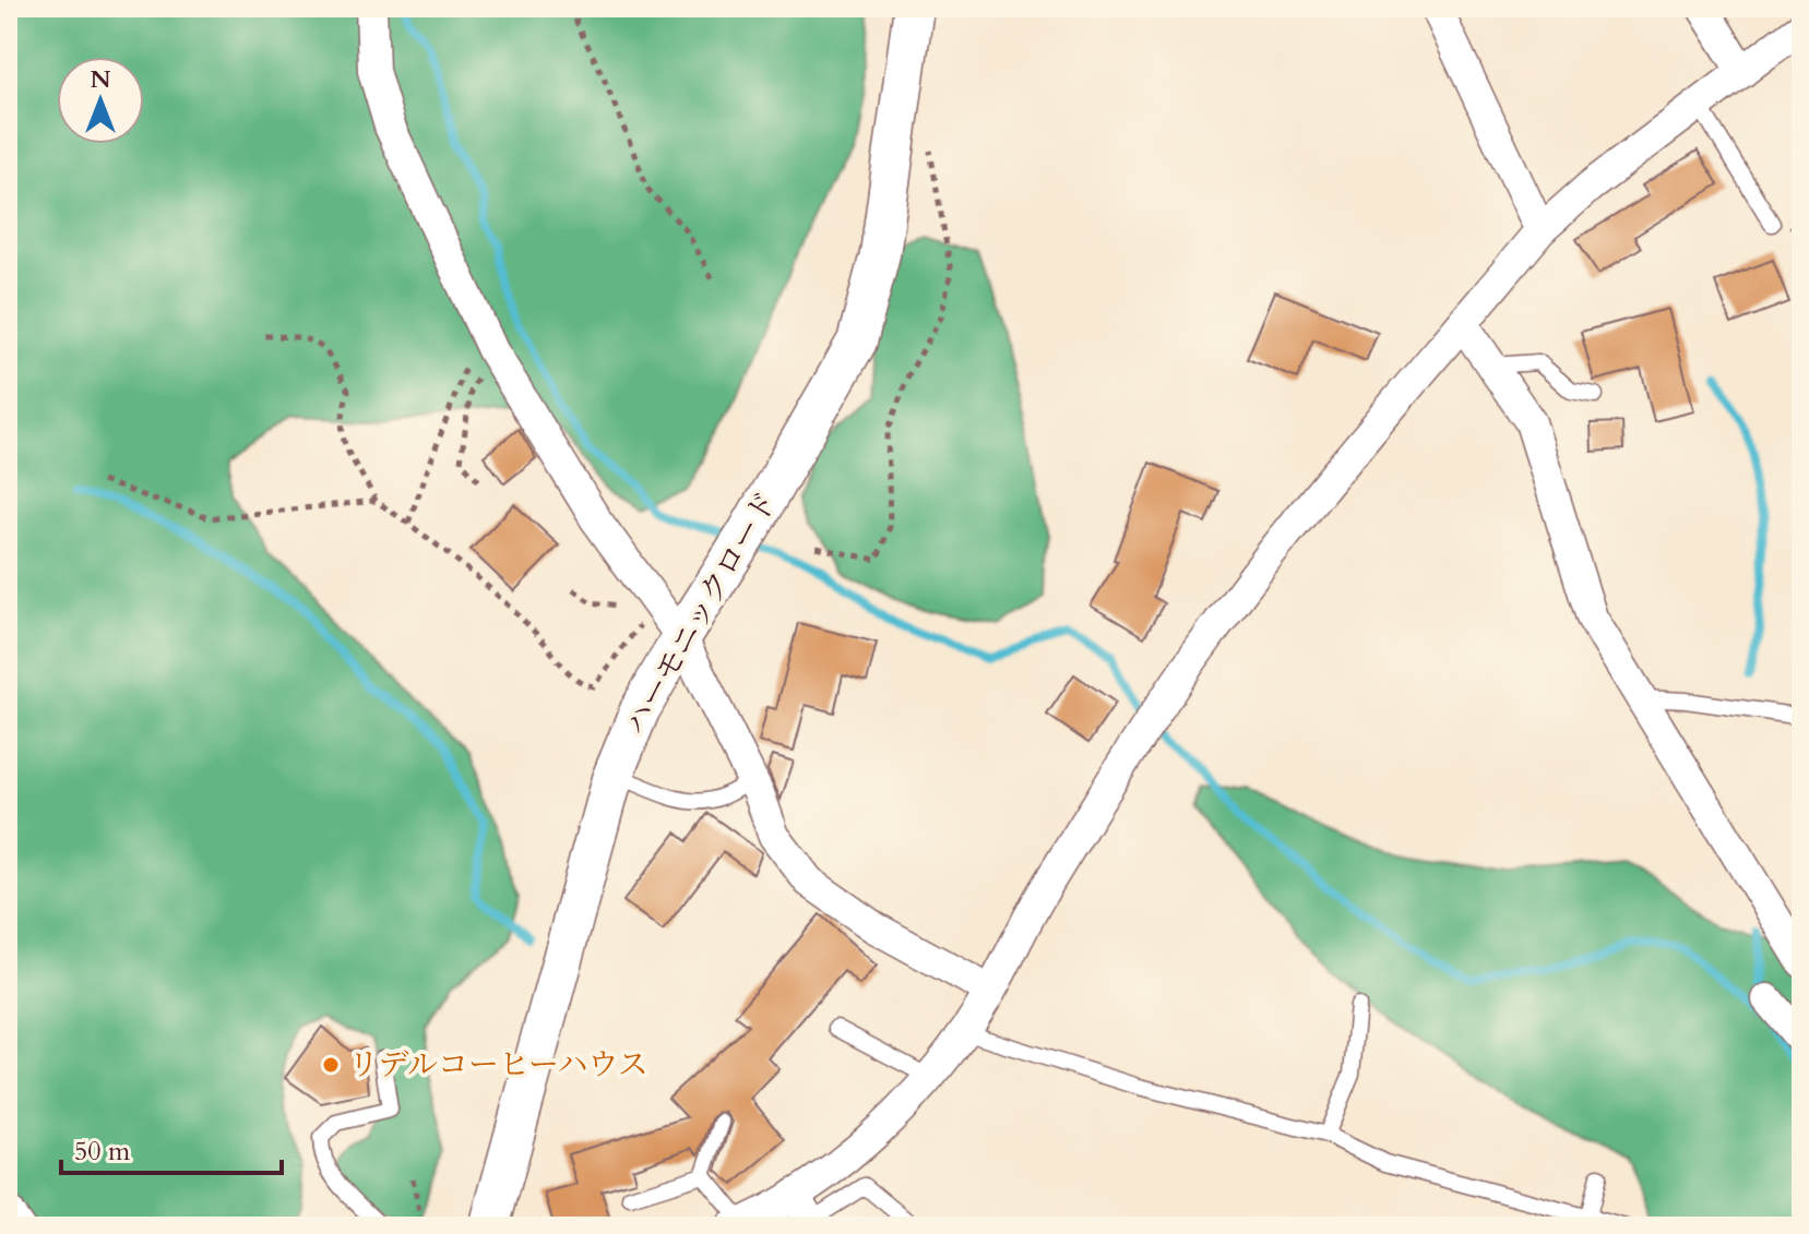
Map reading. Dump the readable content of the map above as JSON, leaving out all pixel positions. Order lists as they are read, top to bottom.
{
  "streets": {
    "street": ["ハーモニックロード"]
  },
  "places": ["リデルコーヒーハウス"],
  "scale_bar": "50 m",
  "north": "top"
}
